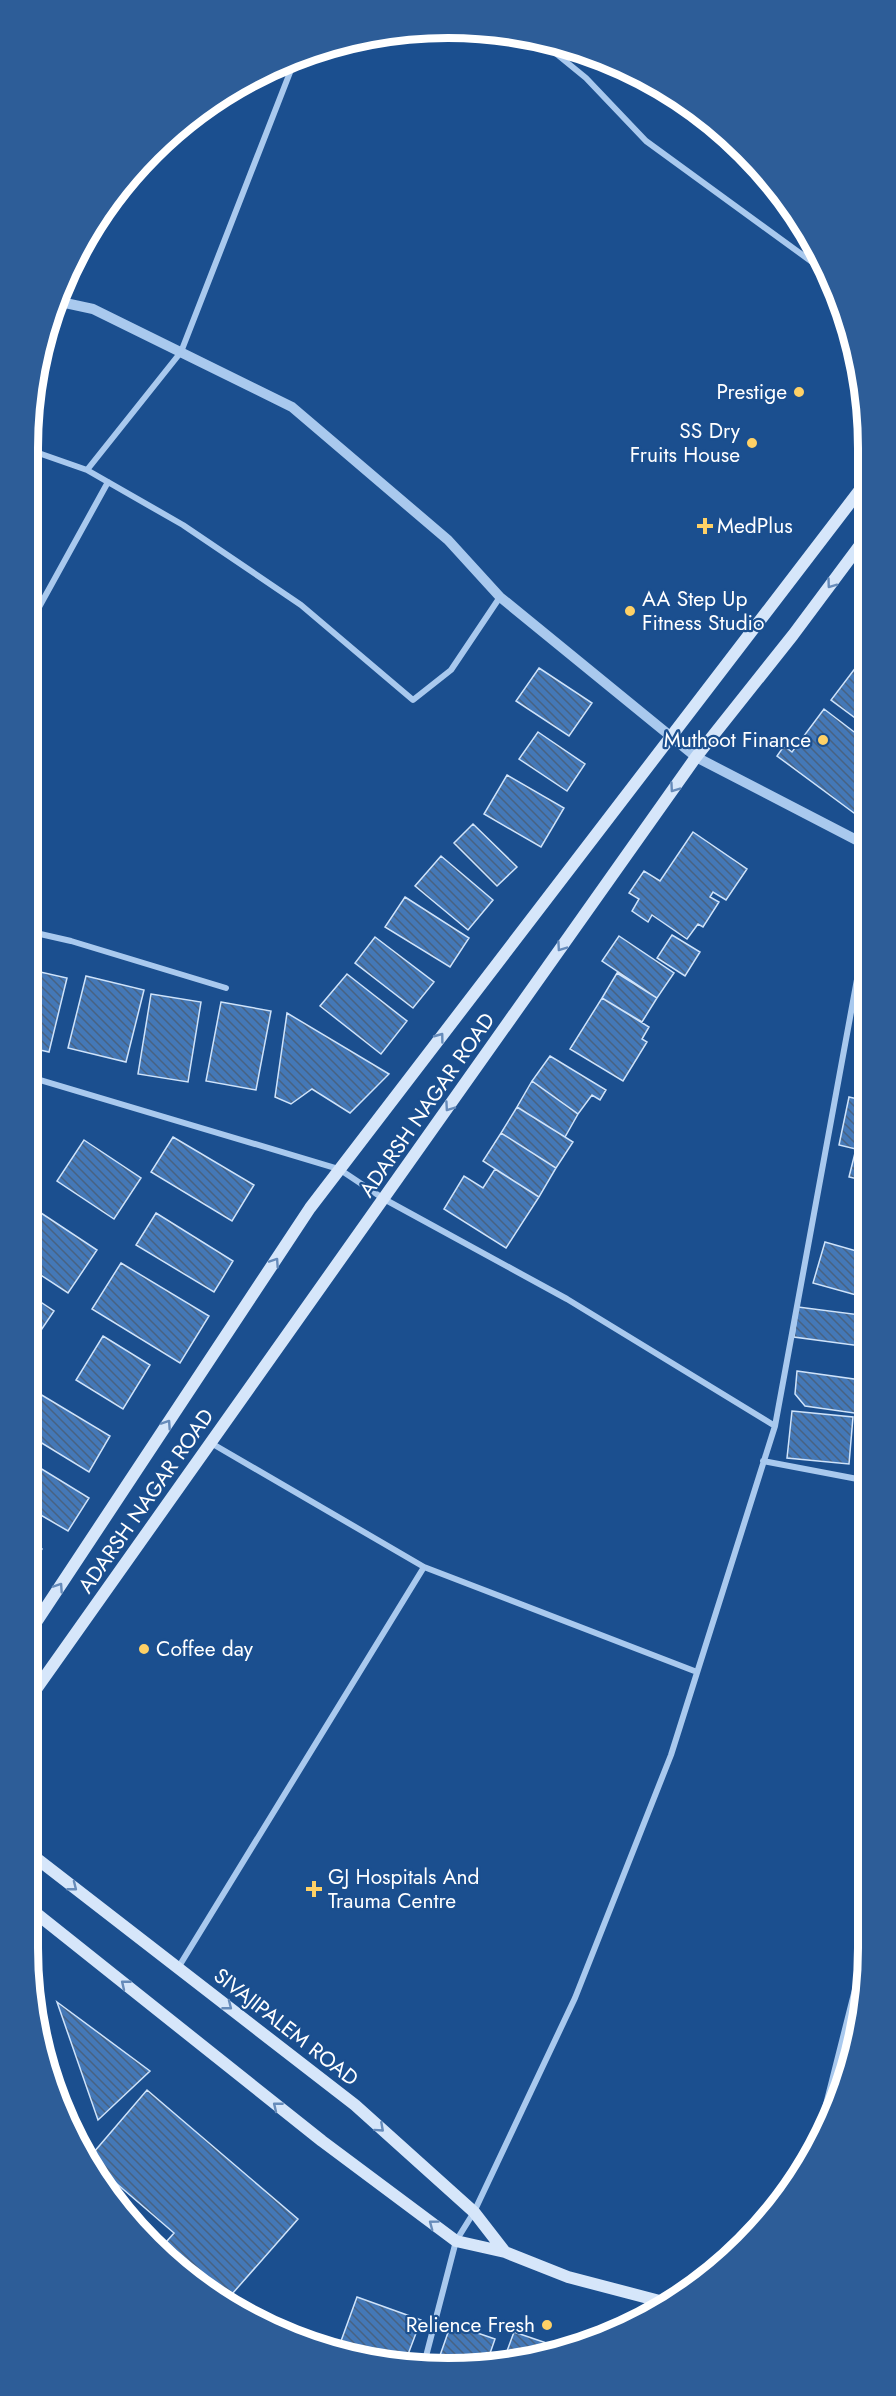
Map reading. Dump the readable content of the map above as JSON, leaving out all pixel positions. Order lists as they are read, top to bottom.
{
  "streets": {
    "main road": ["ADARSH NAGAR ROAD", "SIVAJIPALEM ROAD"]
  },
  "places": {
    "other": [
      "Prestige",
      "SS Dry Fruits House",
      "AA Step Up Fitness Studio",
      "Muthoot Finance",
      "Coffee day",
      "Relience Fresh"
    ],
    "health": ["MedPlus", "GJ Hospitals And Trauma Centre"]
  }
}
